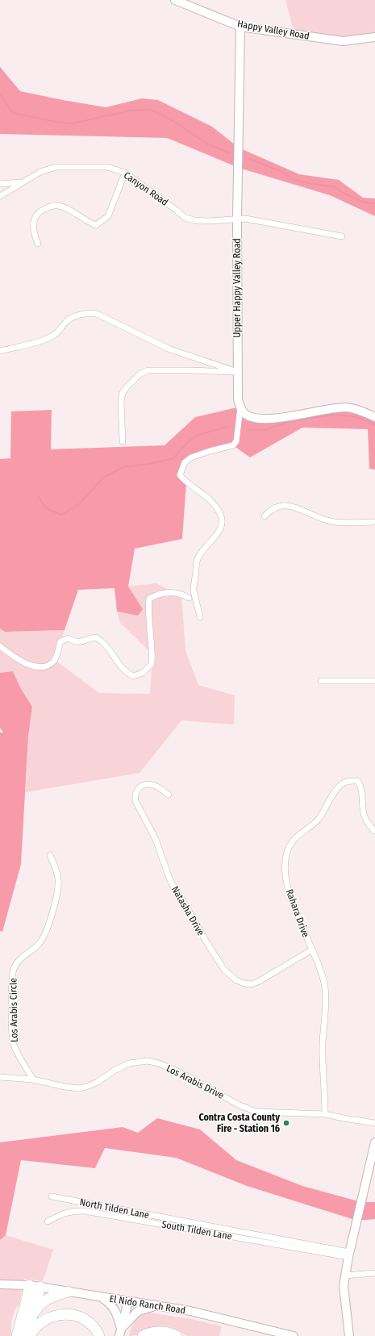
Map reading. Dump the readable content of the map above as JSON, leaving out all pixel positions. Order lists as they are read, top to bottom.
{
  "streets": {
    "street": [
      "Happy Valley Road",
      "Canyon Road",
      "Upper Happy Valley Road",
      "Natasha Drive",
      "Rahara Drive",
      "Los Arabis Circle",
      "Los Arabis Drive",
      "North Tilden Lane",
      "South Tilden Lane",
      "El Nido Ranch Road"
    ]
  },
  "crossings": [
    ["Happy Valley Road", "Upper Happy Valley Road"],
    ["Canyon Road", "Upper Happy Valley Road"],
    ["Natasha Drive", "Rahara Drive"],
    ["Rahara Drive", "Los Arabis Drive"],
    ["Los Arabis Circle", "Los Arabis Drive"],
    ["North Tilden Lane", "South Tilden Lane"]
  ],
  "places": ["Contra Costa County Fire - Station 16"]
}
